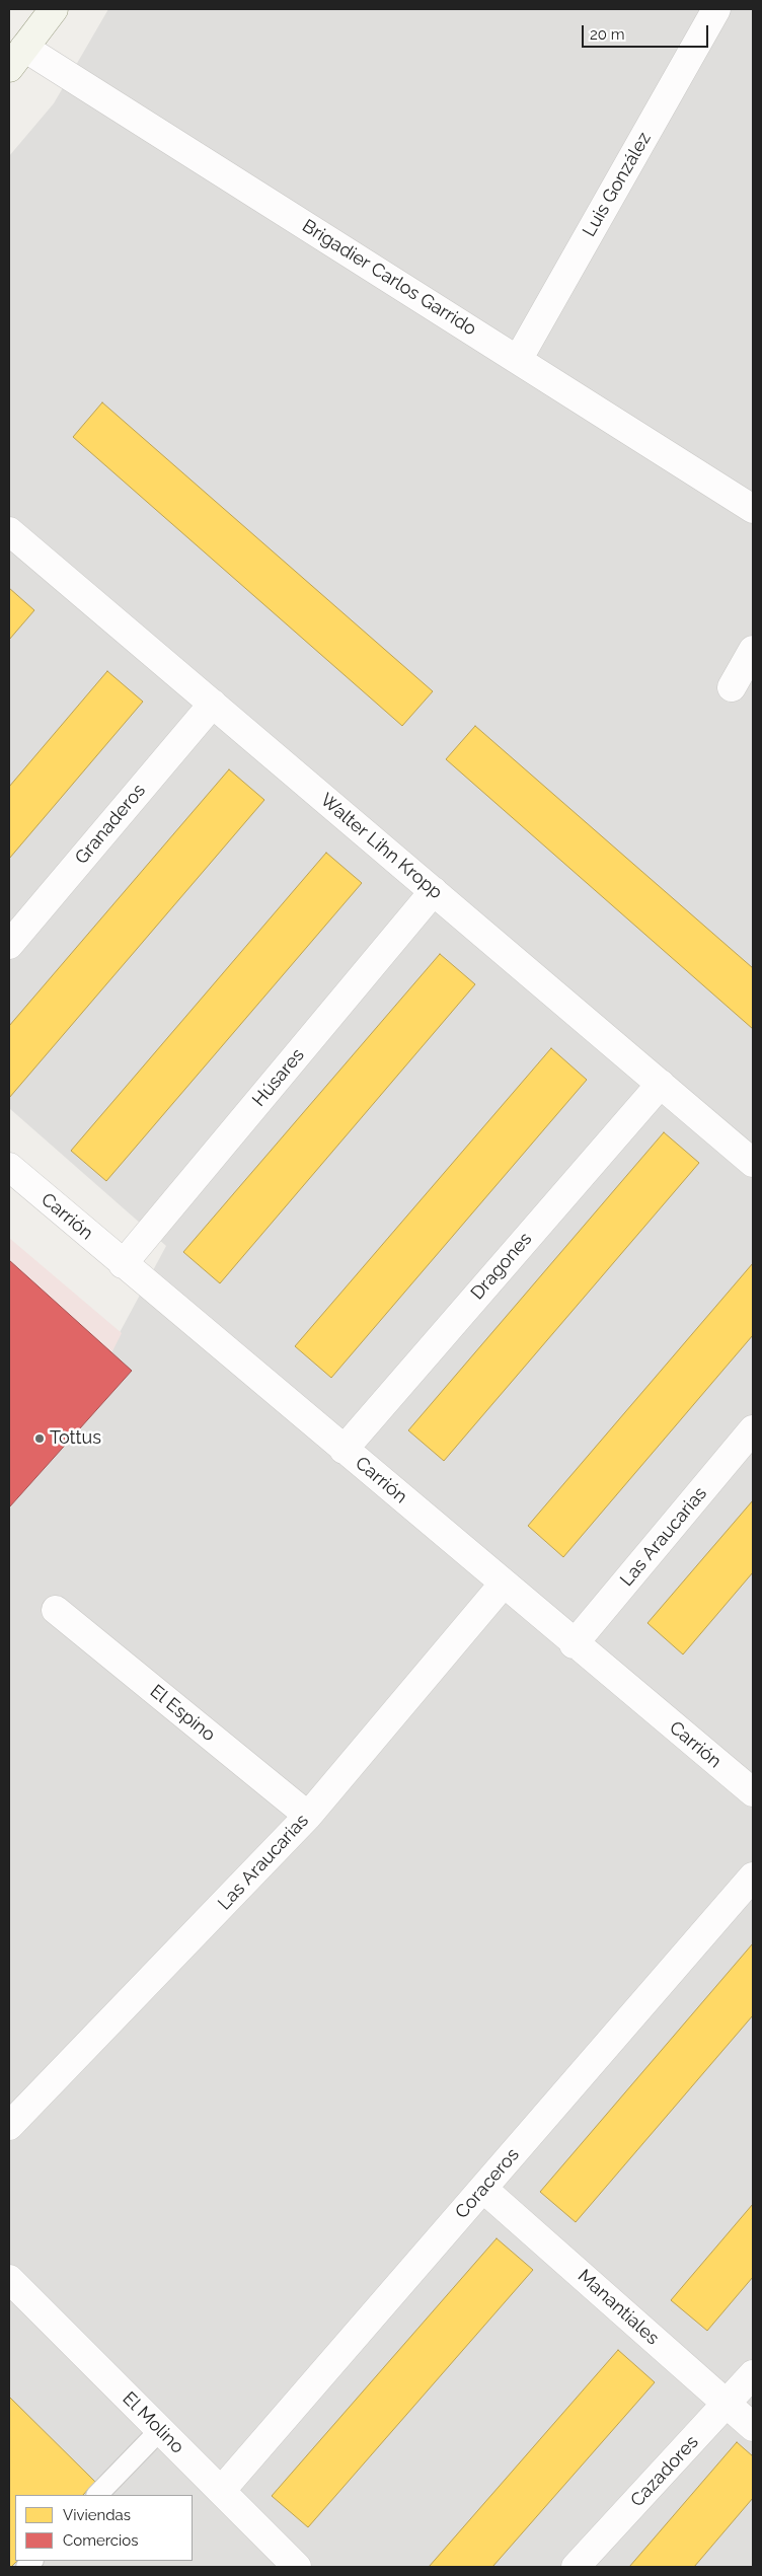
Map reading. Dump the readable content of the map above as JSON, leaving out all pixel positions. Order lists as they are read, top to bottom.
{
  "streets": {
    "street": [
      "Luis González",
      "Brigadier Carlos Garrido",
      "Granaderos",
      "Walter Lihn Kropp",
      "Húsares",
      "Carrión",
      "Dragones",
      "Las Araucarias",
      "El Espino",
      "Coraceros",
      "Manantiales",
      "El Molino",
      "Cazadores"
    ]
  },
  "crossings": [
    ["Luis González", "Brigadier Carlos Garrido"],
    ["Granaderos", "Walter Lihn Kropp"],
    ["Walter Lihn Kropp", "Húsares"],
    ["Walter Lihn Kropp", "Dragones"],
    ["Húsares", "Carrión"],
    ["Carrión", "Dragones"],
    ["Carrión", "Las Araucarias"],
    ["Las Araucarias", "El Espino"],
    ["Coraceros", "Manantiales"],
    ["Coraceros", "El Molino"],
    ["Manantiales", "Cazadores"]
  ],
  "places": ["Tottus"],
  "legend": ["Viviendas", "Comercios"],
  "scale_bar": "20 m"
}
